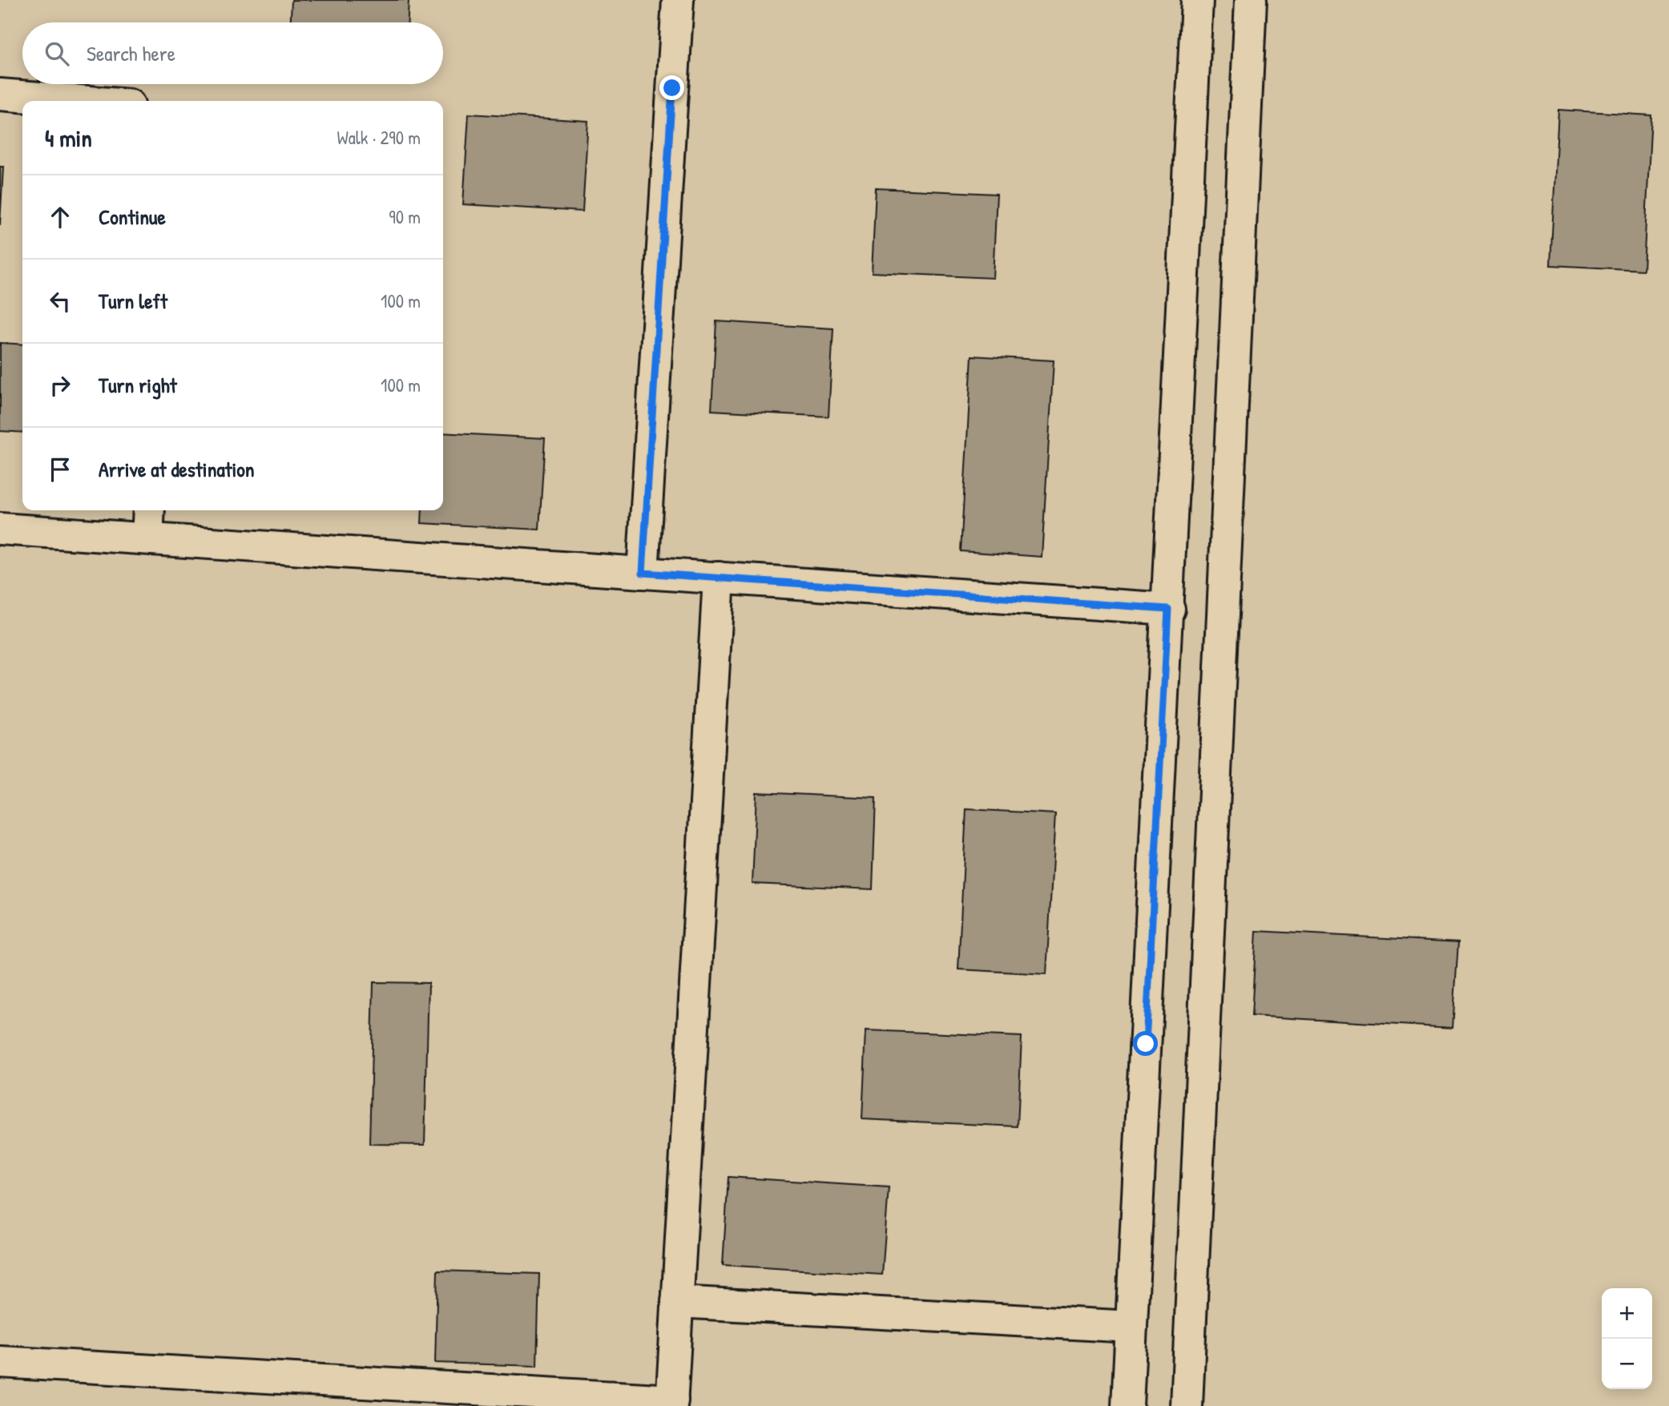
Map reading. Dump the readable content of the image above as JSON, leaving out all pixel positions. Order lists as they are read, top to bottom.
{
  "page": {
    "search": "Search here",
    "heading": ["4 min", "Walk · 290 m"],
    "list": [
      ["Continue", "90 m"],
      ["Turn left", "100 m"],
      ["Turn right", "100 m"],
      "Arrive at destination"
    ],
    "map_buttons": ["+", "−"]
  }
}
